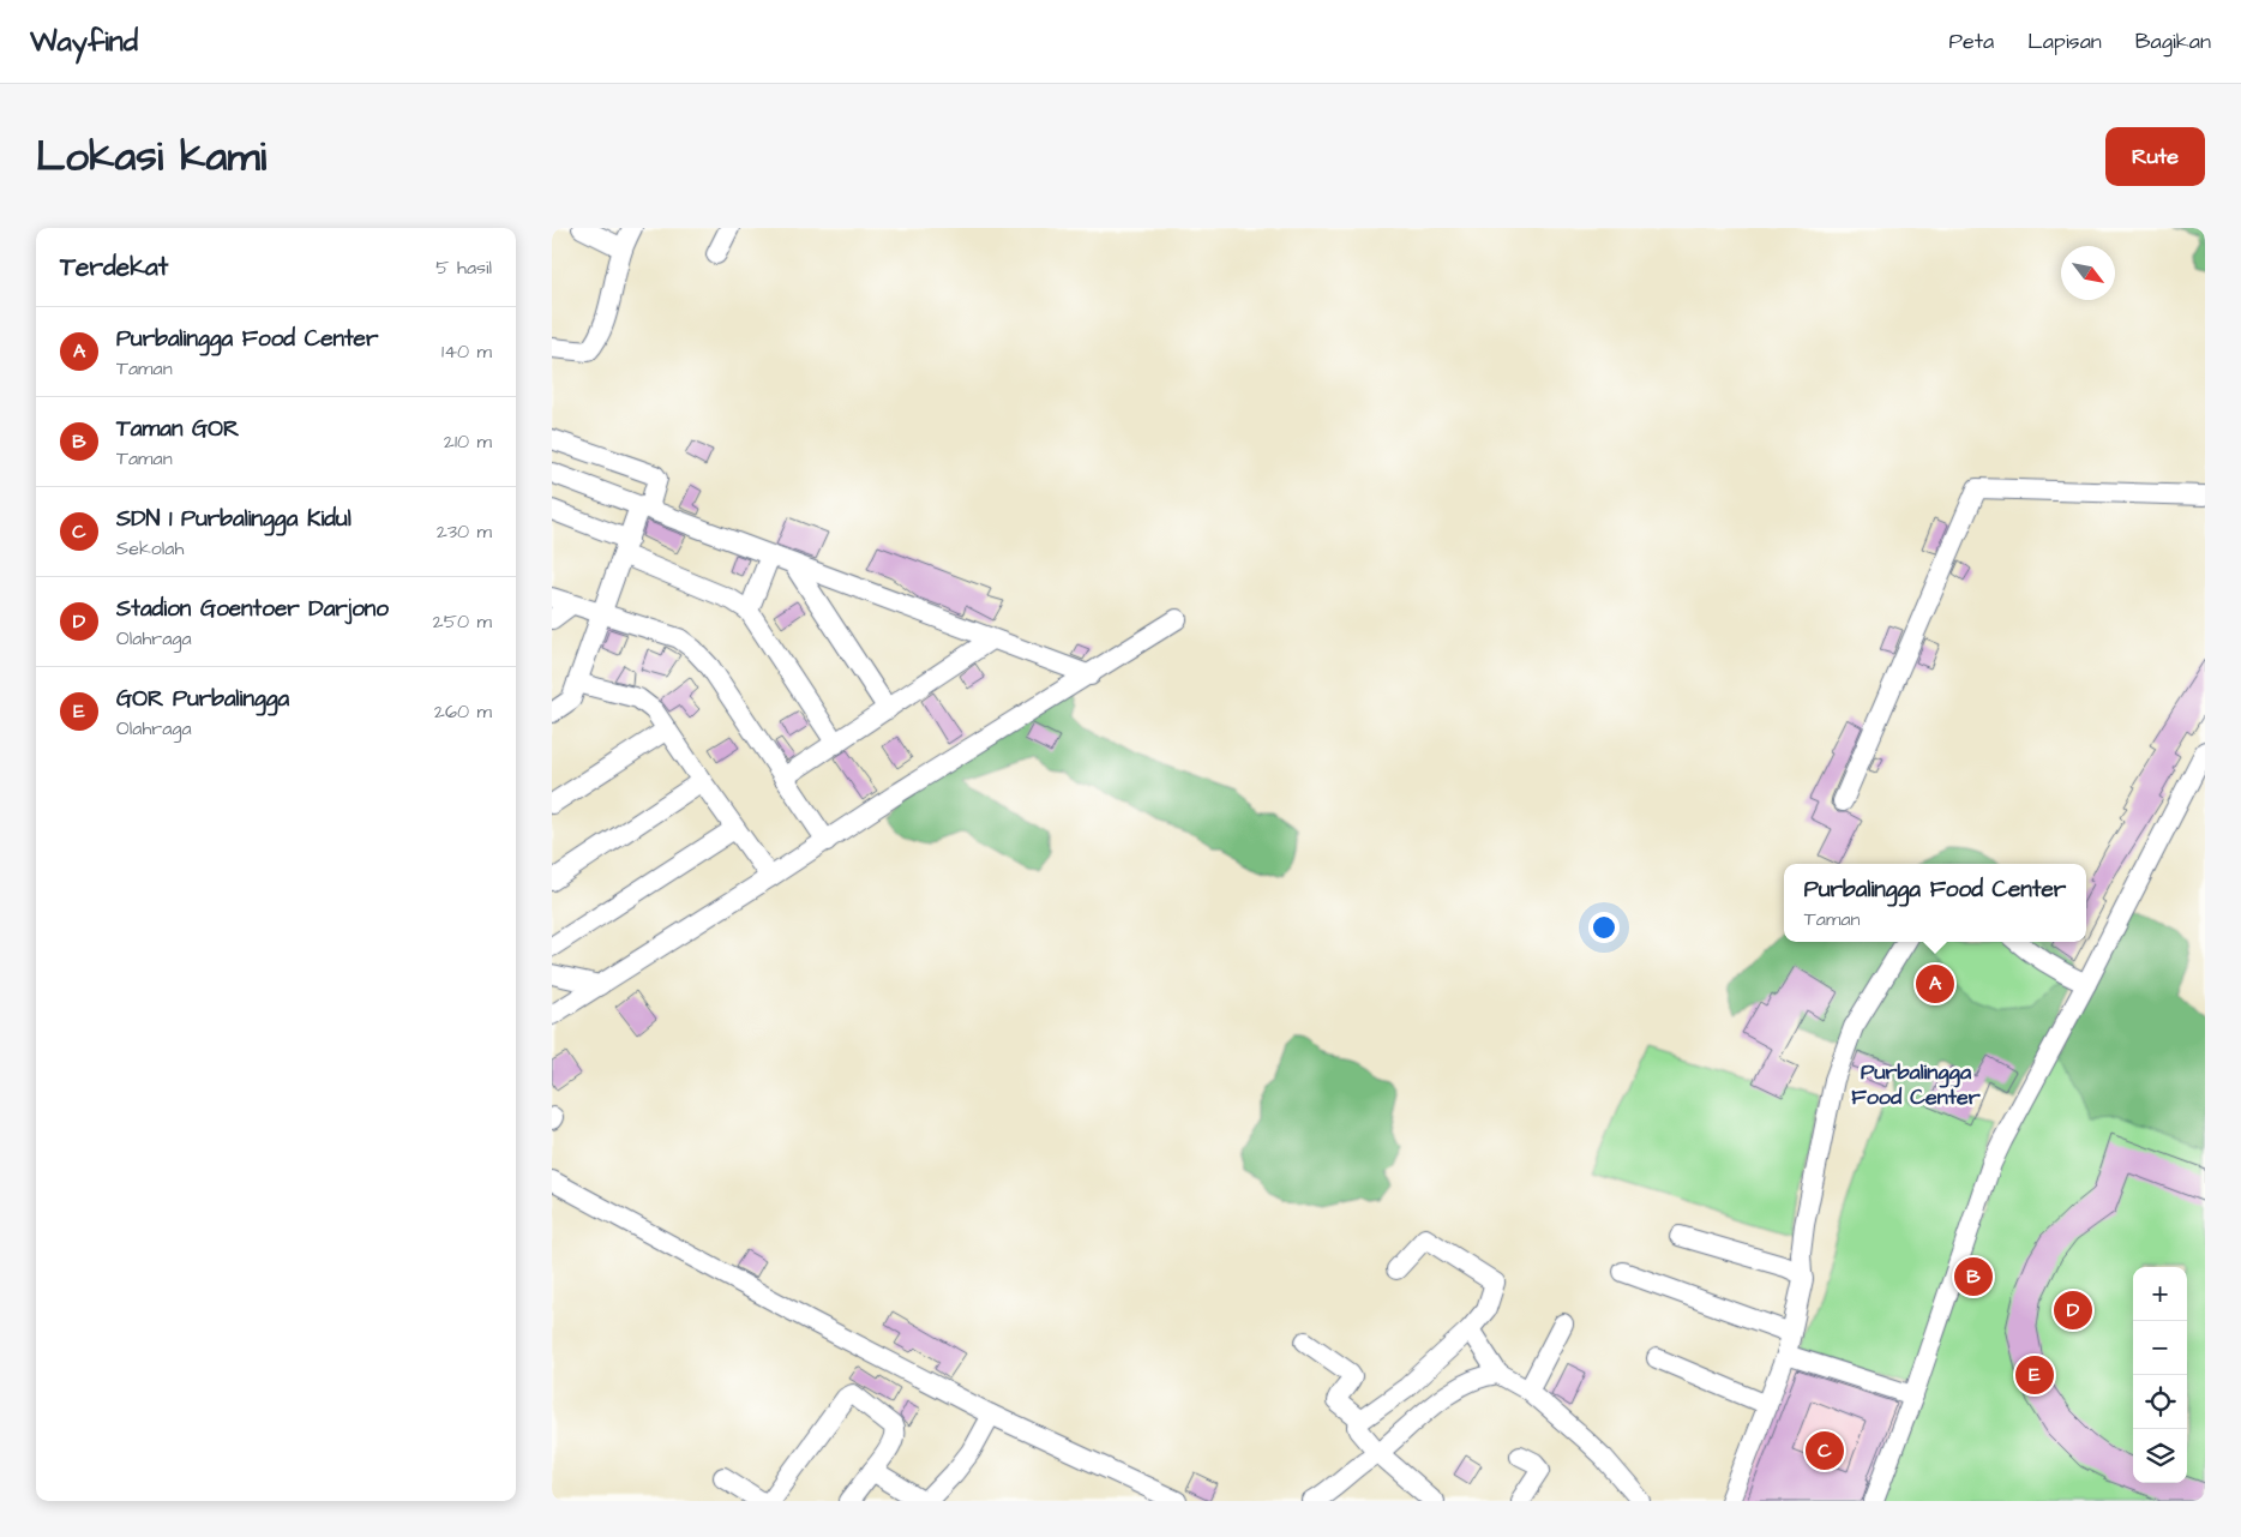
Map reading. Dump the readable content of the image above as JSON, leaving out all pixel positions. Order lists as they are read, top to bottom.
{
  "districts": ["Purbalingga Food Center"],
  "north": "bottom right",
  "page": {
    "header": "Wayfind",
    "nav": ["Peta", "Lapisan", "Bagikan"],
    "title": "Lokasi kami",
    "buttons": "Rute",
    "heading": ["Terdekat", "5 hasil"],
    "list": [
      {
        "mark": "A",
        "name": "Purbalingga Food Center",
        "note": "Taman",
        "value": "140 m"
      },
      {
        "mark": "B",
        "name": "Taman GOR",
        "note": "Taman",
        "value": "210 m"
      },
      {
        "mark": "C",
        "name": "SDN 1 Purbalingga Kidul",
        "note": "Sekolah",
        "value": "230 m"
      },
      {
        "mark": "D",
        "name": "Stadion Goentoer Darjono",
        "note": "Olahraga",
        "value": "250 m"
      },
      {
        "mark": "E",
        "name": "GOR Purbalingga",
        "note": "Olahraga",
        "value": "260 m"
      }
    ],
    "popup": ["Purbalingga Food Center", "Taman"],
    "pins": [
      "A",
      "B",
      "D",
      "E",
      "C"
    ],
    "map_buttons": ["+", "−"]
  }
}
